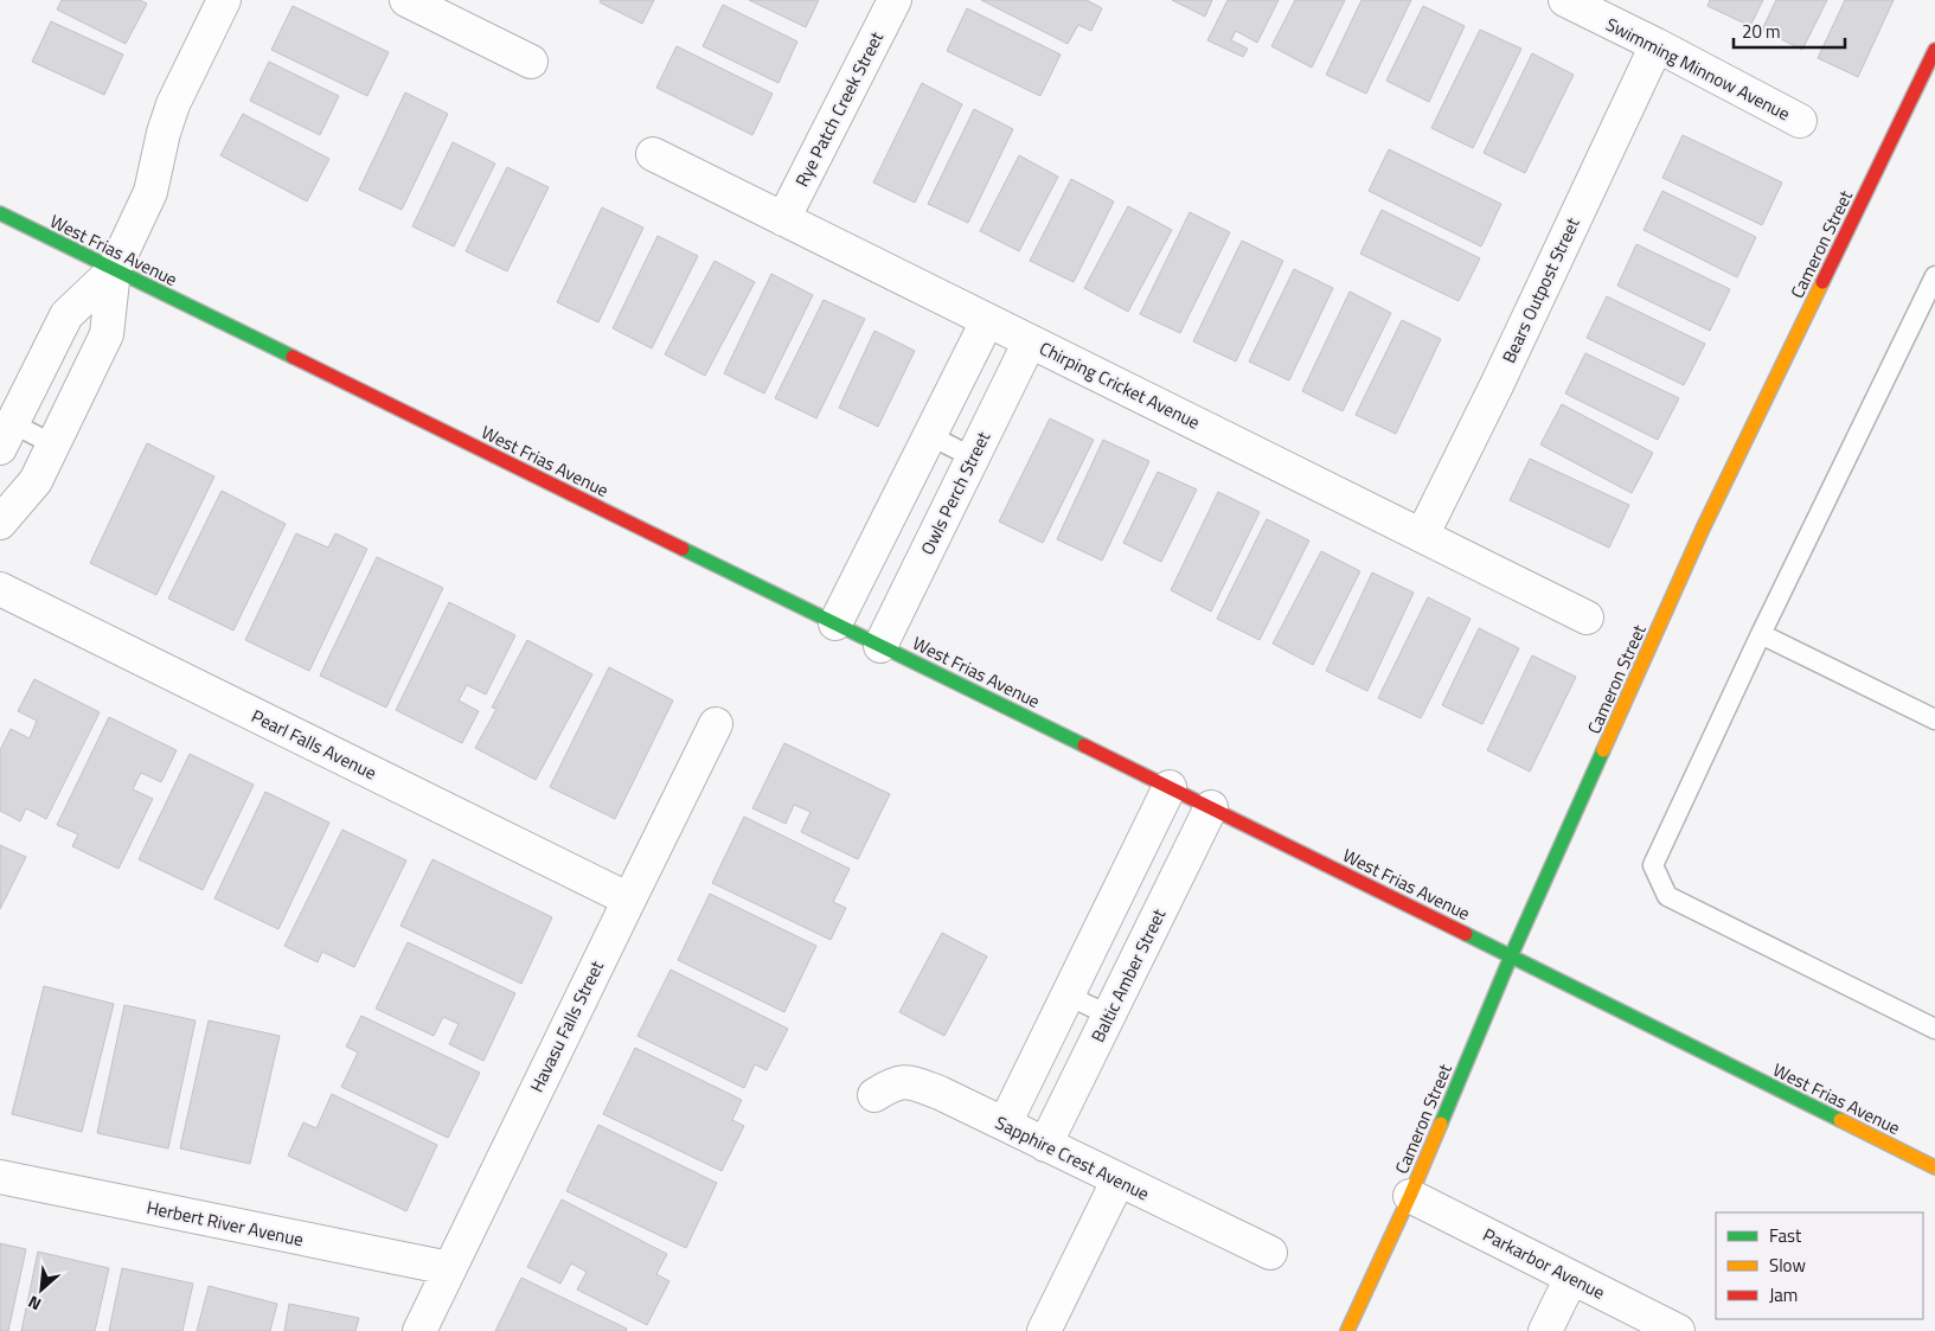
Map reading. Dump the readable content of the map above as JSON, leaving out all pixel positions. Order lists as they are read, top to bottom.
{
  "streets": {
    "street": [
      "Swimming Minnow Avenue",
      "Rye Patch Creek Street",
      "Cameron Street",
      "West Frias Avenue",
      "Bears Outpost Street",
      "Chirping Cricket Avenue",
      "Owls Perch Street",
      "Pearl Falls Avenue",
      "Baltic Amber Street",
      "Havasu Falls Street",
      "Sapphire Crest Avenue",
      "Herbert River Avenue",
      "Parkarbor Avenue"
    ]
  },
  "crossings": [
    ["Swimming Minnow Avenue", "Bears Outpost Street"],
    ["Rye Patch Creek Street", "Chirping Cricket Avenue"],
    ["Cameron Street", "West Frias Avenue"],
    ["Cameron Street", "Parkarbor Avenue"],
    ["West Frias Avenue", "Owls Perch Street"],
    ["West Frias Avenue", "Baltic Amber Street"],
    ["Bears Outpost Street", "Chirping Cricket Avenue"],
    ["Chirping Cricket Avenue", "Owls Perch Street"],
    ["Pearl Falls Avenue", "Havasu Falls Street"],
    ["Baltic Amber Street", "Sapphire Crest Avenue"],
    ["Havasu Falls Street", "Herbert River Avenue"]
  ],
  "legend": ["Fast", "Slow", "Jam"],
  "scale_bar": "20 m",
  "north": "bottom left"
}
